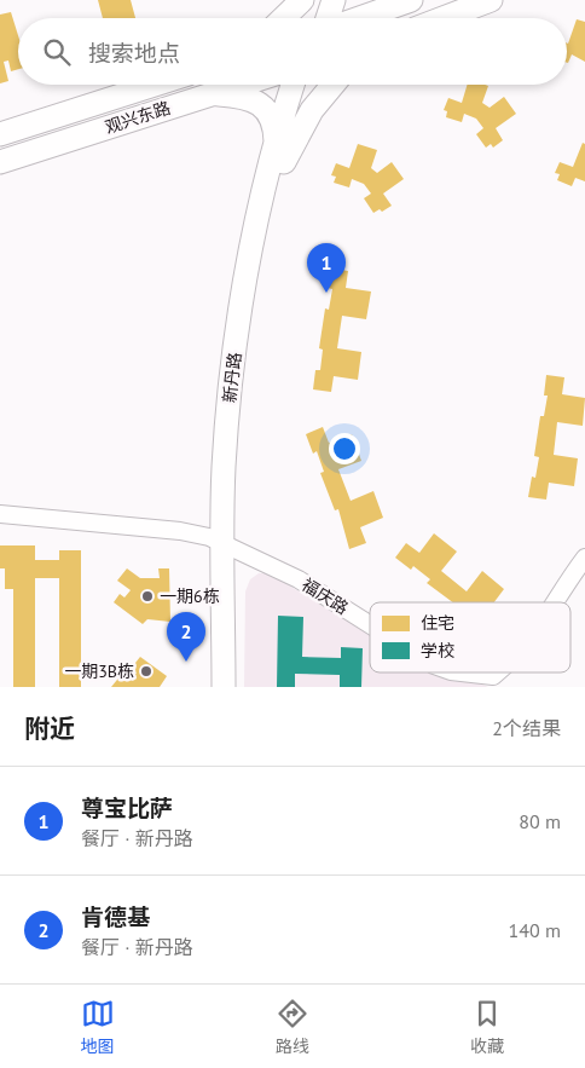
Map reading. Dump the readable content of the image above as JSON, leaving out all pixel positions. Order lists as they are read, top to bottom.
{
  "streets": {
    "main road": ["观兴东路", "新丹路"],
    "street": ["福庆路"]
  },
  "crossings": [
    ["新丹路", "福庆路"]
  ],
  "places": ["一期6栋", "一期3B栋"],
  "legend": ["住宅", "学校"],
  "page": {
    "search": "搜索地点",
    "pins": ["1", "2"],
    "heading": ["附近", "2个结果"],
    "list": [
      {
        "mark": "1",
        "name": "尊宝比萨",
        "note": "餐厅 · 新丹路",
        "value": "80 m"
      },
      {
        "mark": "2",
        "name": "肯德基",
        "note": "餐厅 · 新丹路",
        "value": "140 m"
      }
    ],
    "nav": ["地图", "路线", "收藏"]
  }
}
